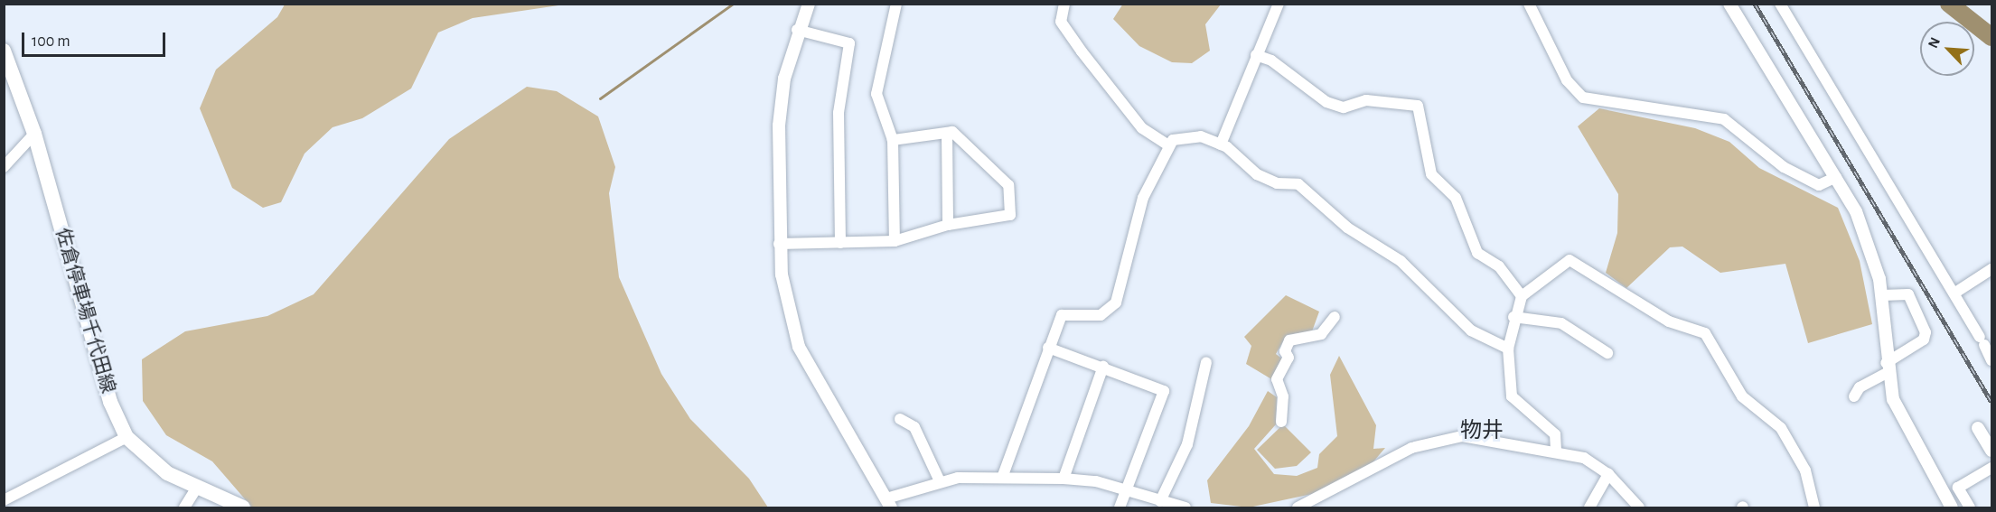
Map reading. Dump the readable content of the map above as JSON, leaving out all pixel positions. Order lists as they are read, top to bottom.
{
  "streets": {
    "main road": ["佐倉停車場千代田線"]
  },
  "districts": ["物井"],
  "scale_bar": "100 m",
  "north": "top left"
}
